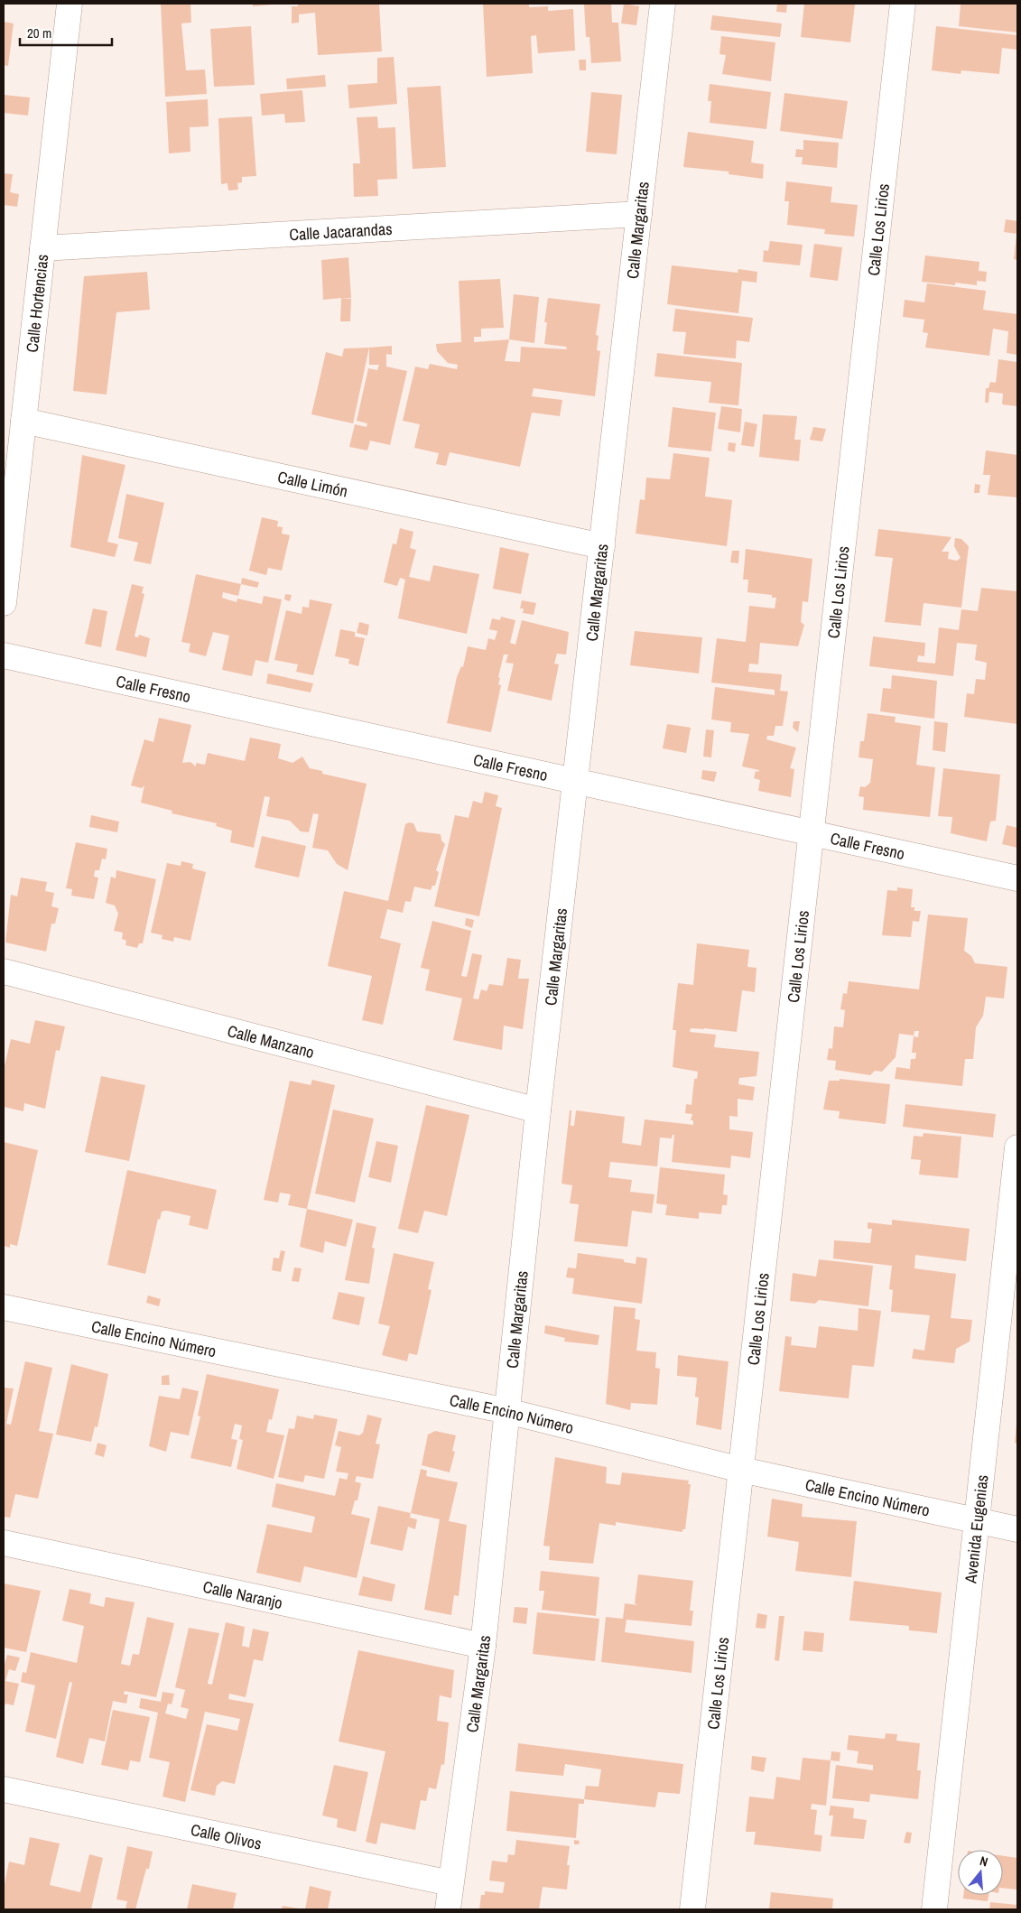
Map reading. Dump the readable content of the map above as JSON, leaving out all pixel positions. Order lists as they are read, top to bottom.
{
  "streets": {
    "street": [
      "Calle Los Lirios",
      "Calle Margaritas",
      "Calle Jacarandas",
      "Calle Hortencias",
      "Calle Limón",
      "Calle Fresno",
      "Calle Manzano",
      "Calle Encino Número",
      "Avenida Eugenias",
      "Calle Naranjo",
      "Calle Olivos"
    ]
  },
  "crossings": [
    ["Calle Los Lirios", "Calle Fresno"],
    ["Calle Los Lirios", "Calle Encino Número"],
    ["Calle Margaritas", "Calle Jacarandas"],
    ["Calle Margaritas", "Calle Limón"],
    ["Calle Margaritas", "Calle Fresno"],
    ["Calle Margaritas", "Calle Manzano"],
    ["Calle Margaritas", "Calle Encino Número"],
    ["Calle Margaritas", "Calle Naranjo"],
    ["Calle Margaritas", "Calle Olivos"],
    ["Calle Jacarandas", "Calle Hortencias"],
    ["Calle Hortencias", "Calle Limón"],
    ["Calle Encino Número", "Avenida Eugenias"]
  ],
  "scale_bar": "20 m",
  "north": "top"
}
